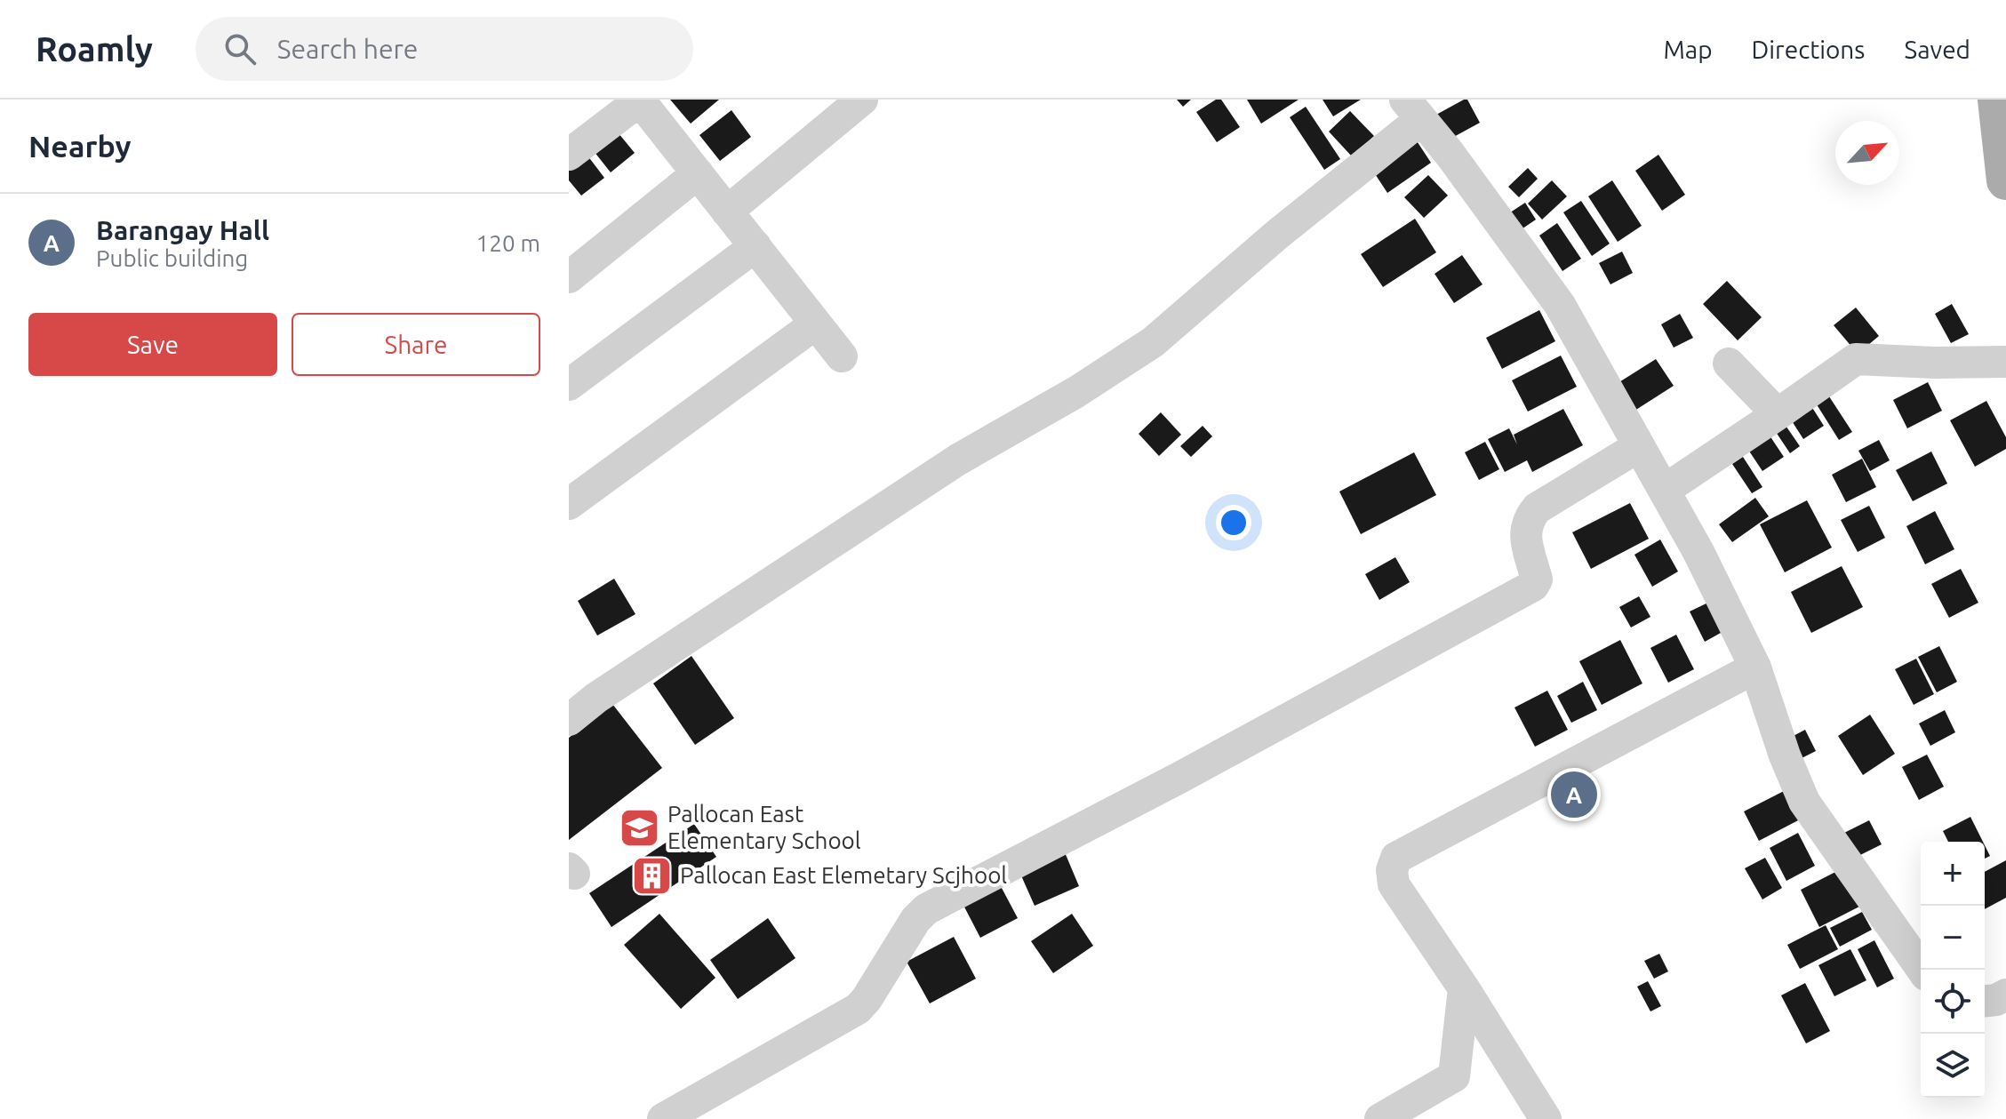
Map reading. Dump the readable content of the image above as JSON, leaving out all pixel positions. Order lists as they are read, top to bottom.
{
  "places": {
    "school or university": ["Pallocan East Elementary School"],
    "building": ["Pallocan East Elemetary Scjhool"]
  },
  "north": "top right",
  "page": {
    "header": "Roamly",
    "search": "Search here",
    "nav": ["Map", "Directions", "Saved"],
    "heading": "Nearby",
    "list": [
      {
        "mark": "A",
        "name": "Barangay Hall",
        "note": "Public building",
        "value": "120 m"
      }
    ],
    "buttons": ["Save", "Share"],
    "pins": "A",
    "map_buttons": ["+", "−"]
  }
}
